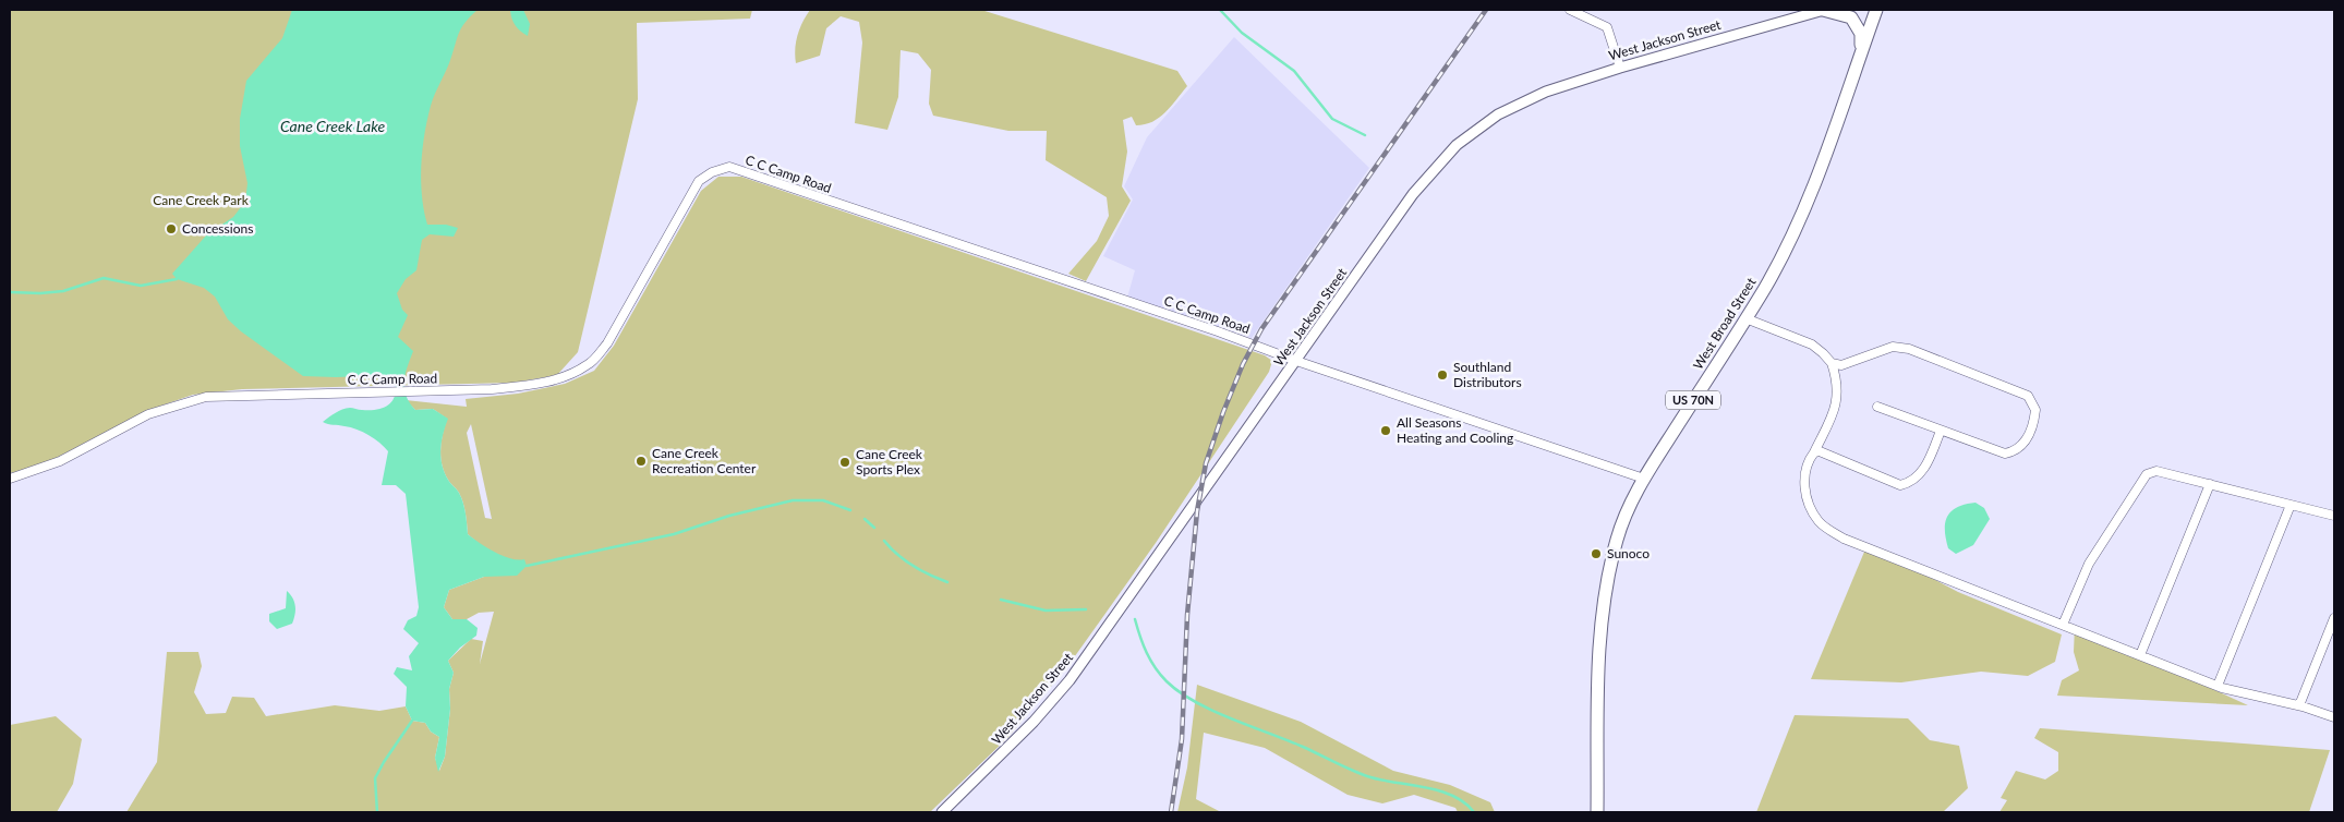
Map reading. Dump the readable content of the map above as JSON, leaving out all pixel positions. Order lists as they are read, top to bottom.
{
  "streets": {
    "main road": ["West Broad Street", "US 70N"],
    "street": ["West Jackson Street", "C C Camp Road"]
  },
  "crossings": [
    ["West Jackson Street", "C C Camp Road"],
    ["C C Camp Road", "West Broad Street"]
  ],
  "water": ["Cane Creek Lake"],
  "parks": ["Cane Creek Park"],
  "places": [
    "Concessions",
    "Southland Distributors",
    "All Seasons Heating and Cooling",
    "Cane Creek Recreation Center",
    "Cane Creek Sports Plex",
    "Sunoco"
  ]
}
